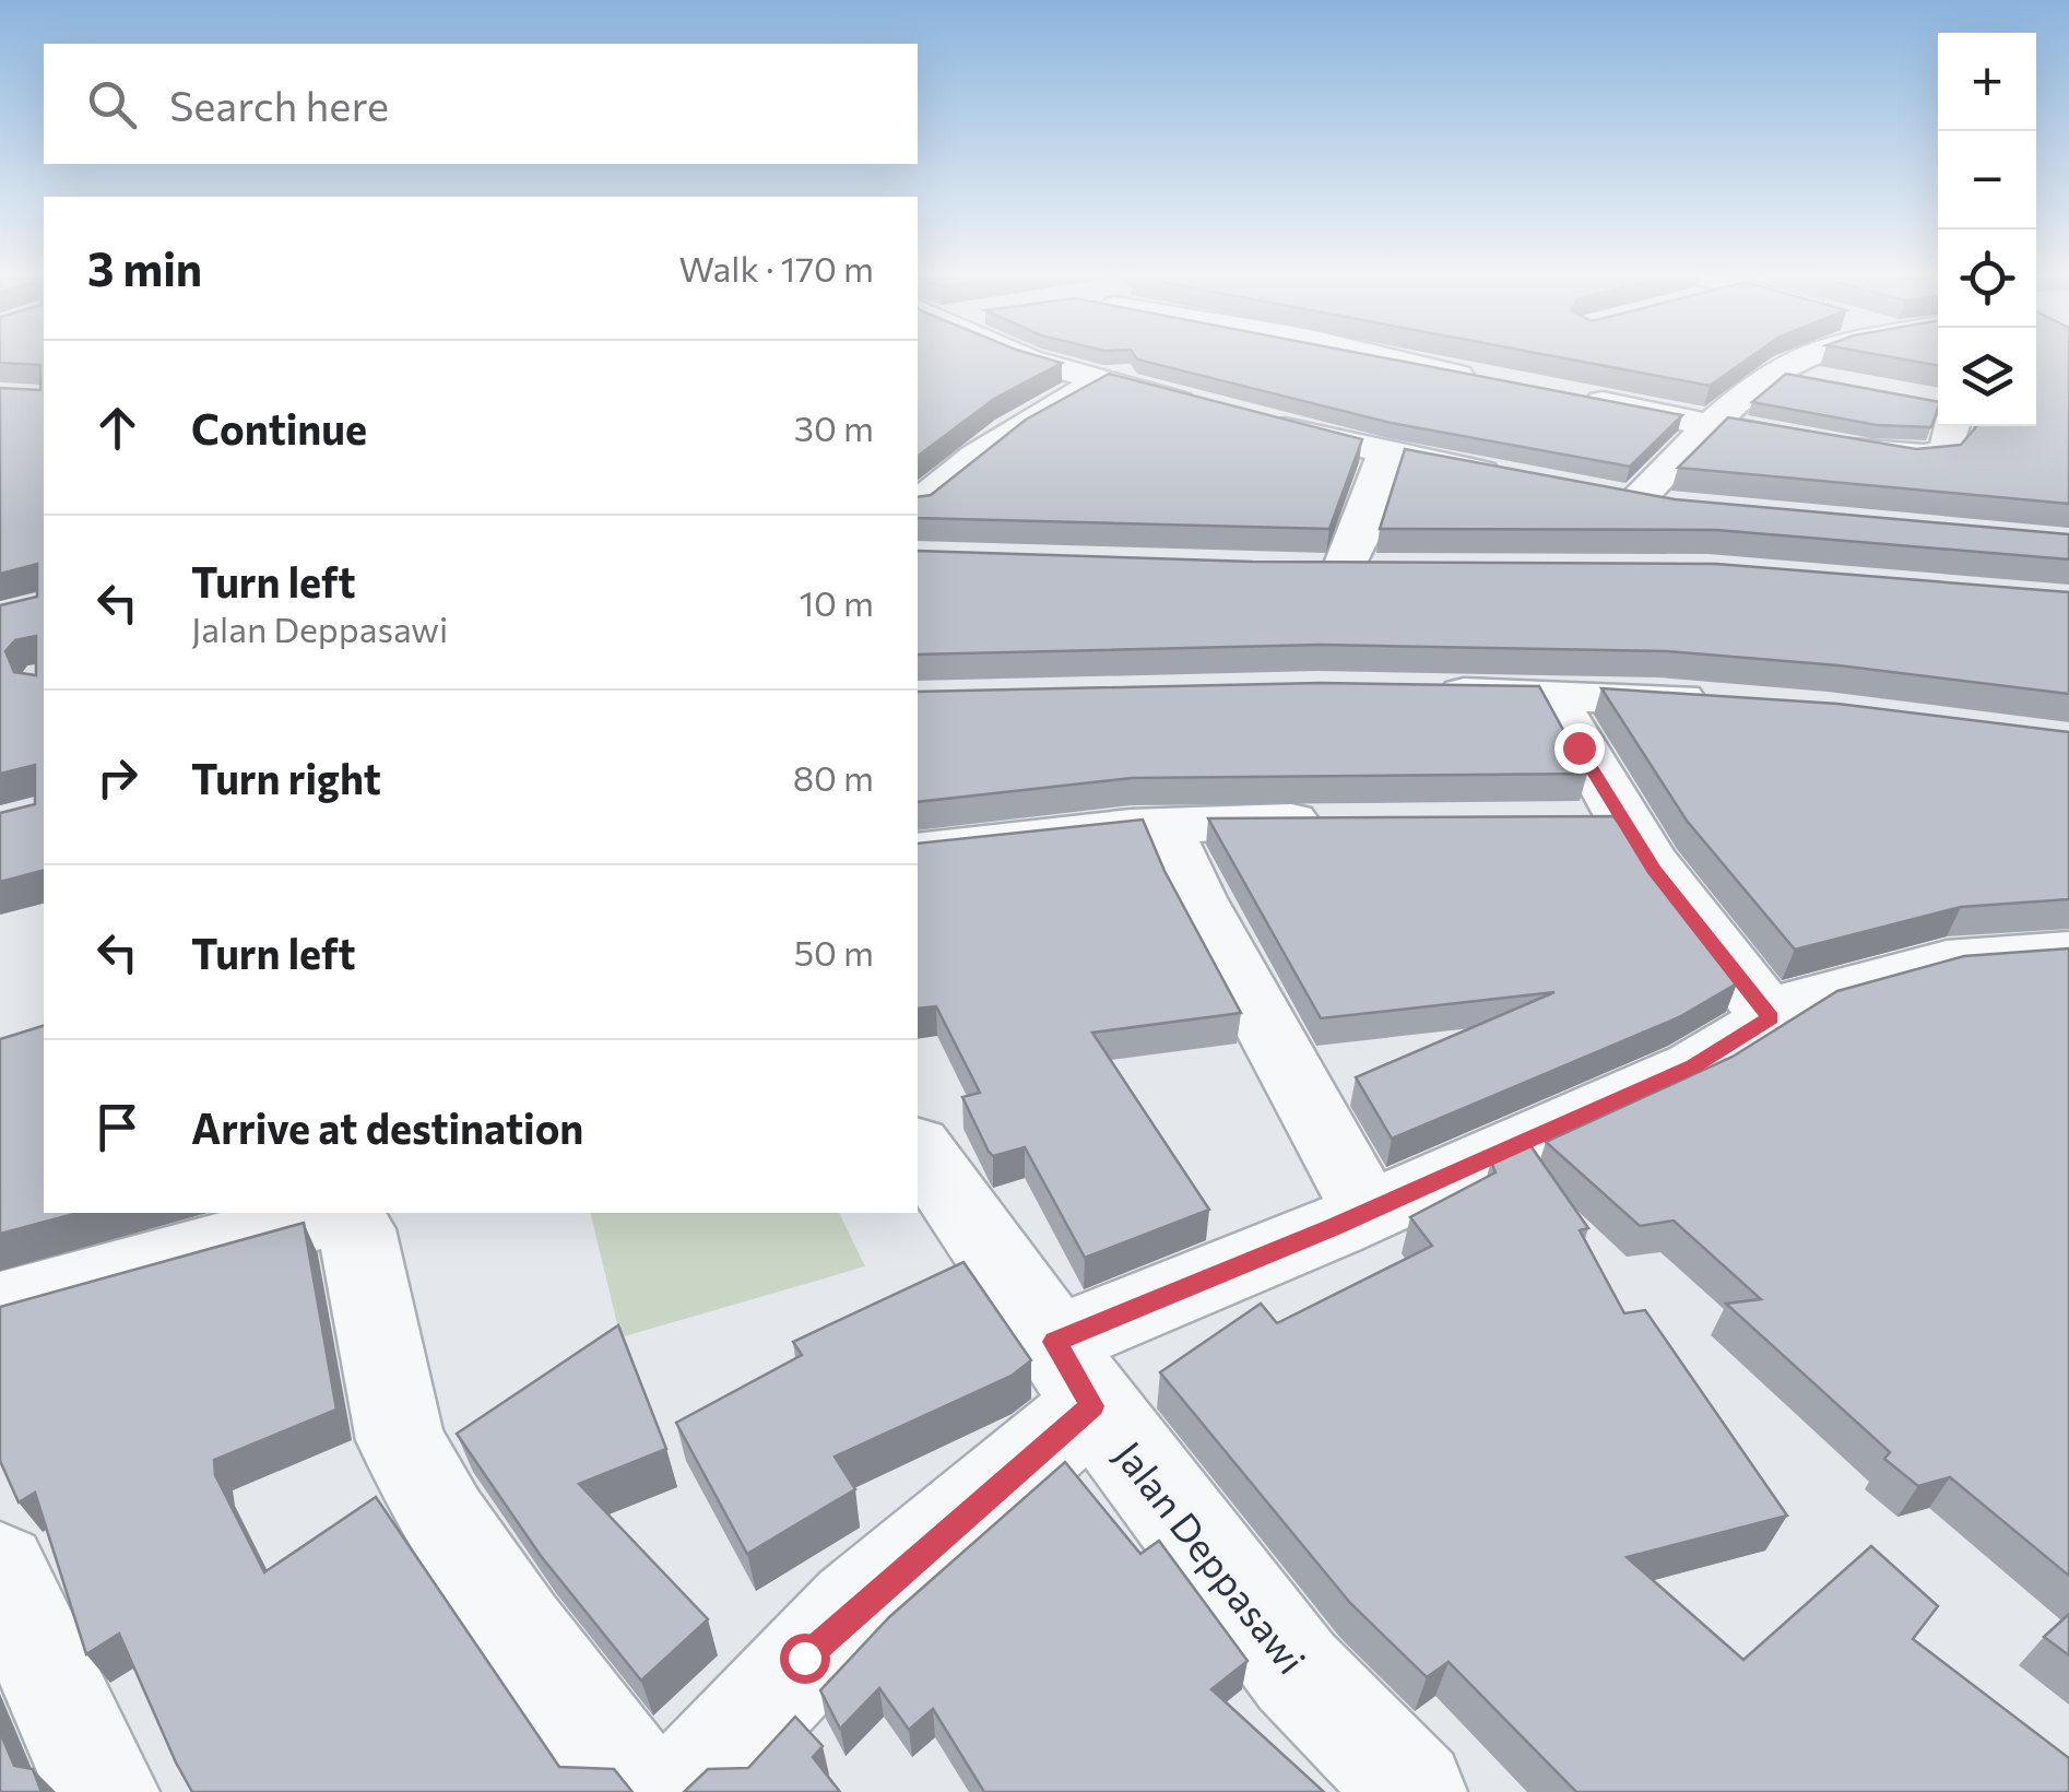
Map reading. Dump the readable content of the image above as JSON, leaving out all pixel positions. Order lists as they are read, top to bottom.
{
  "streets": {
    "street": ["Jalan Deppasawi"]
  },
  "page": {
    "map_buttons": ["+", "−"],
    "search": "Search here",
    "heading": ["3 min", "Walk · 170 m"],
    "list": [
      ["Continue", "30 m"],
      ["Turn left", "Jalan Deppasawi", "10 m"],
      ["Turn right", "80 m"],
      ["Turn left", "50 m"],
      "Arrive at destination"
    ]
  }
}
